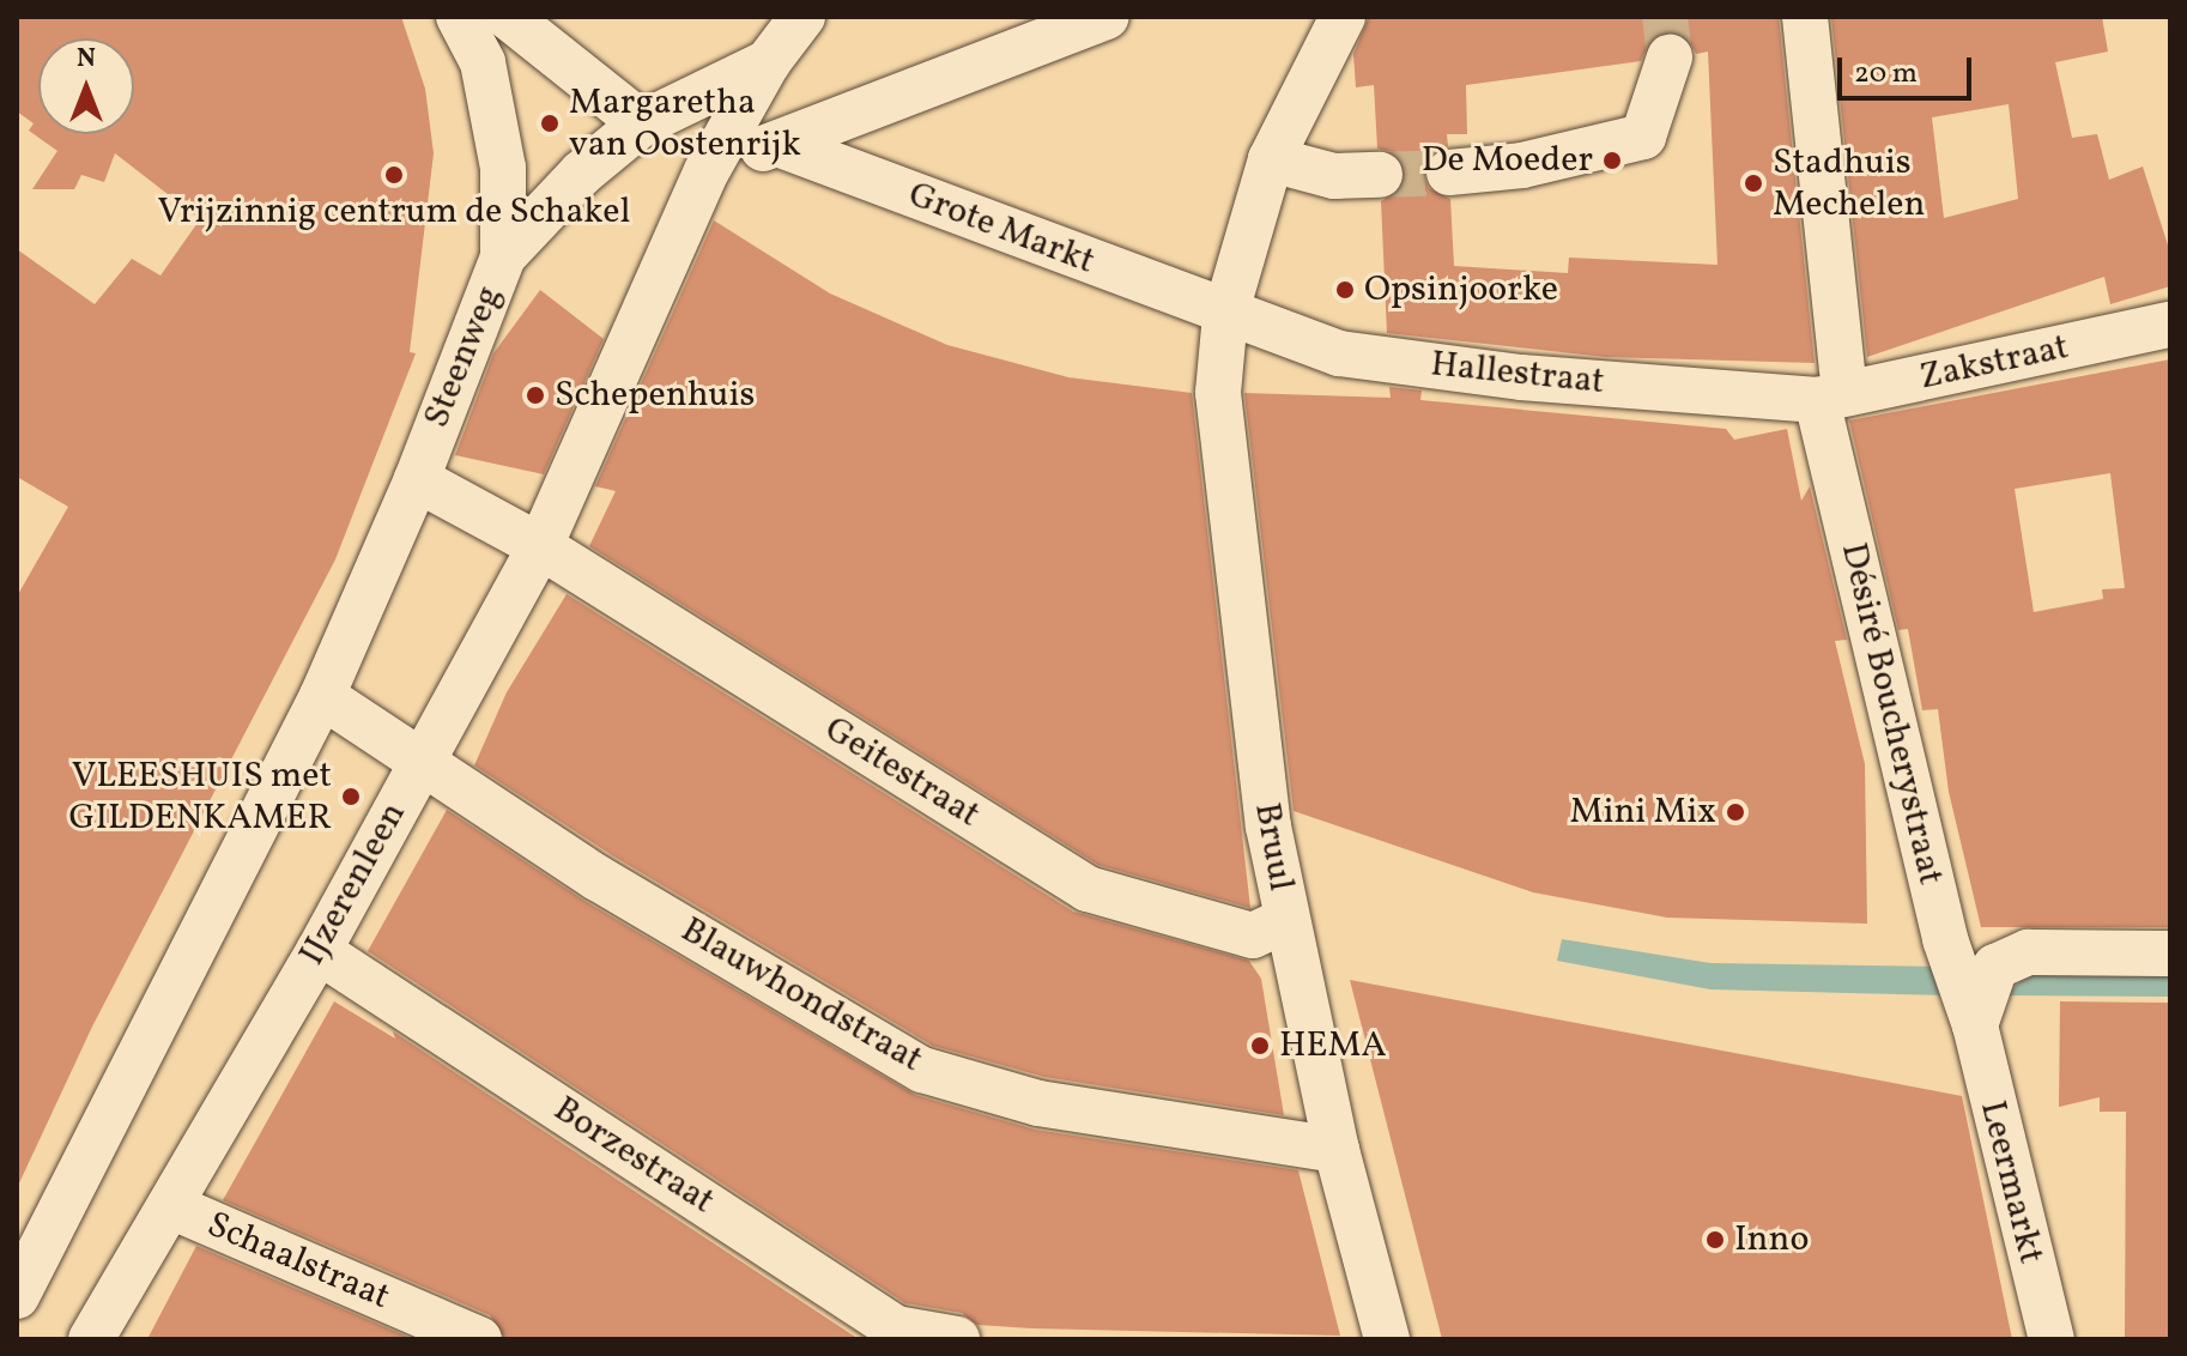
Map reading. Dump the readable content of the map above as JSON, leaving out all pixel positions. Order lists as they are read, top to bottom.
{
  "streets": {
    "street": [
      "Grote Markt",
      "Steenweg",
      "Zakstraat",
      "Hallestraat",
      "Désiré Boucherystraat",
      "Geitestraat",
      "Bruul",
      "IJzerenleen",
      "Blauwhondstraat",
      "Borzestraat",
      "Leermarkt",
      "Schaalstraat"
    ]
  },
  "crossings": [
    ["Grote Markt", "Hallestraat"],
    ["Grote Markt", "Bruul"],
    ["Zakstraat", "Hallestraat"],
    ["Zakstraat", "Désiré Boucherystraat"],
    ["Hallestraat", "Désiré Boucherystraat"],
    ["Hallestraat", "Bruul"],
    ["Désiré Boucherystraat", "Leermarkt"],
    ["Geitestraat", "Bruul"],
    ["Geitestraat", "IJzerenleen"],
    ["Bruul", "Blauwhondstraat"],
    ["IJzerenleen", "Blauwhondstraat"],
    ["IJzerenleen", "Borzestraat"],
    ["IJzerenleen", "Schaalstraat"]
  ],
  "places": [
    "Margaretha van Oostenrijk",
    "De Moeder",
    "Vrijzinnig centrum de Schakel",
    "Stadhuis Mechelen",
    "Opsinjoorke",
    "Schepenhuis",
    "VLEESHUIS met GILDENKAMER",
    "Mini Mix",
    "HEMA",
    "Inno"
  ],
  "scale_bar": "20 m",
  "north": "top"
}
